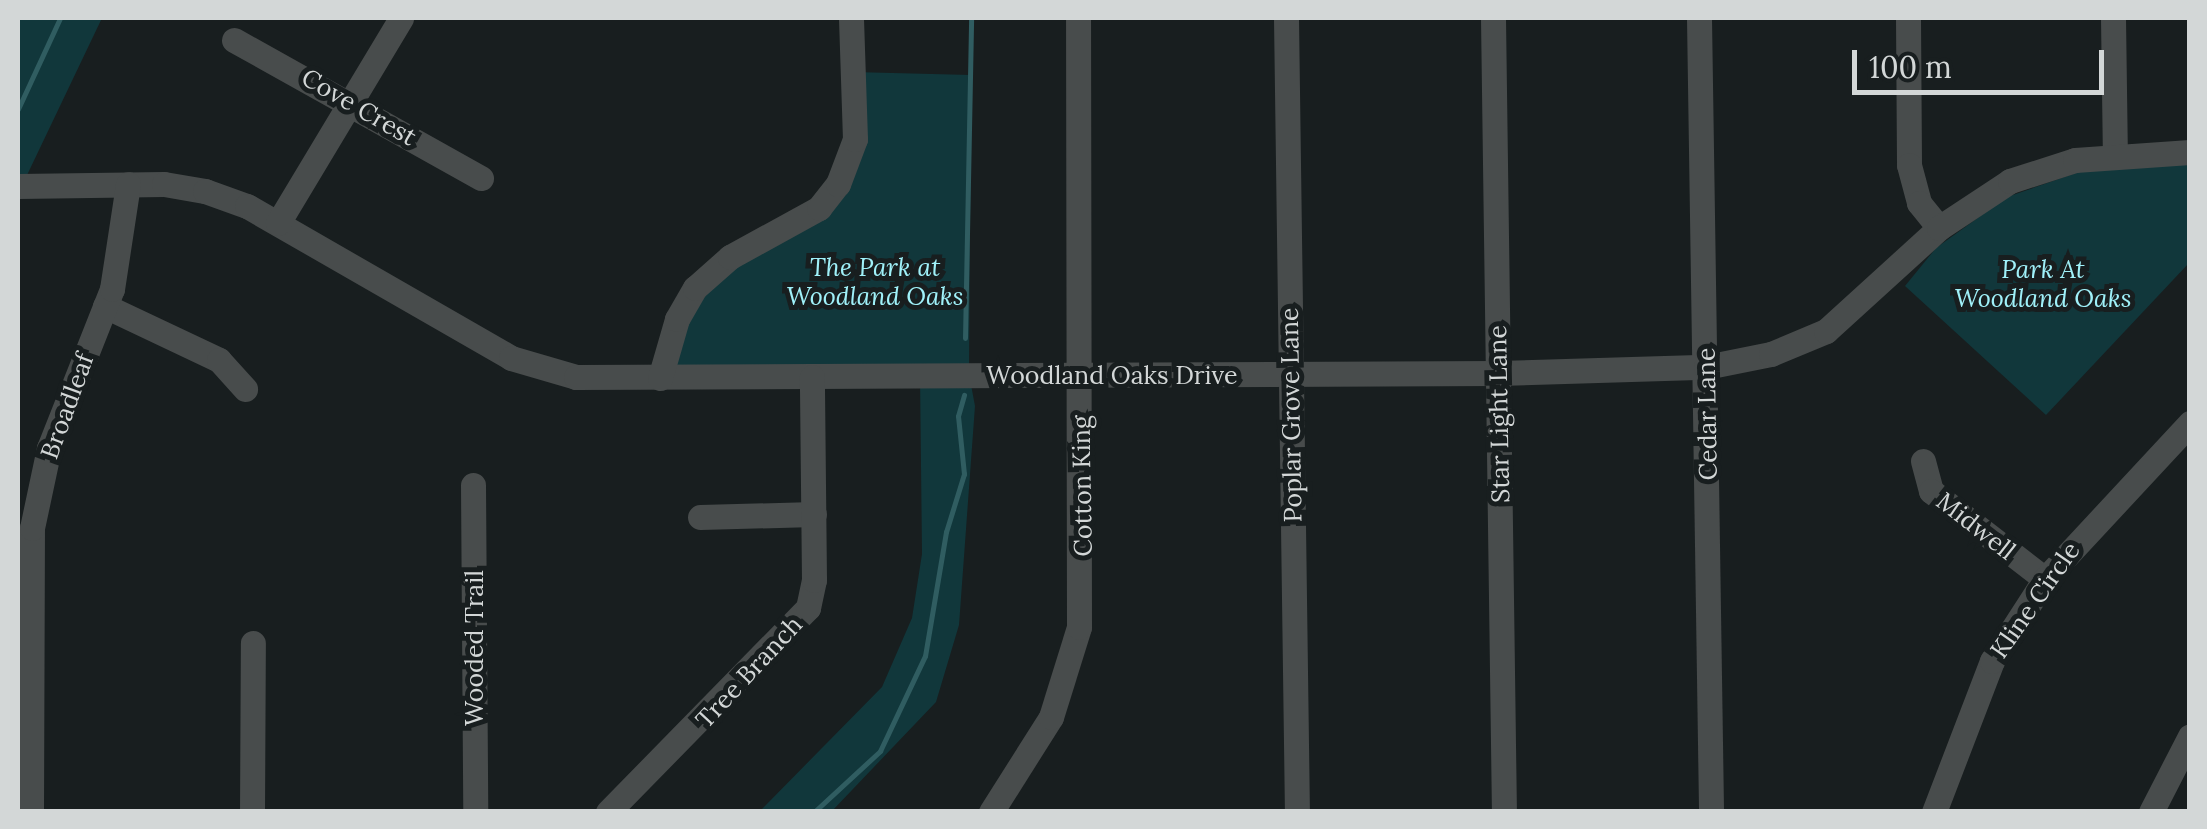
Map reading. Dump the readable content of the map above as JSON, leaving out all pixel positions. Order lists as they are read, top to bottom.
{
  "streets": {
    "street": [
      "Cove Crest",
      "Woodland Oaks Drive",
      "Broadleaf",
      "Star Light Lane",
      "Cedar Lane",
      "Poplar Grove Lane",
      "Cotton King",
      "Midwell",
      "Kline Circle",
      "Wooded Trail",
      "Tree Branch"
    ]
  },
  "crossings": [
    ["Woodland Oaks Drive", "Broadleaf"],
    ["Woodland Oaks Drive", "Star Light Lane"],
    ["Woodland Oaks Drive", "Cedar Lane"],
    ["Woodland Oaks Drive", "Poplar Grove Lane"],
    ["Woodland Oaks Drive", "Cotton King"],
    ["Woodland Oaks Drive", "Tree Branch"],
    ["Midwell", "Kline Circle"]
  ],
  "parks": ["The Park at Woodland Oaks", "Park At Woodland Oaks"],
  "scale_bar": "100 m"
}
